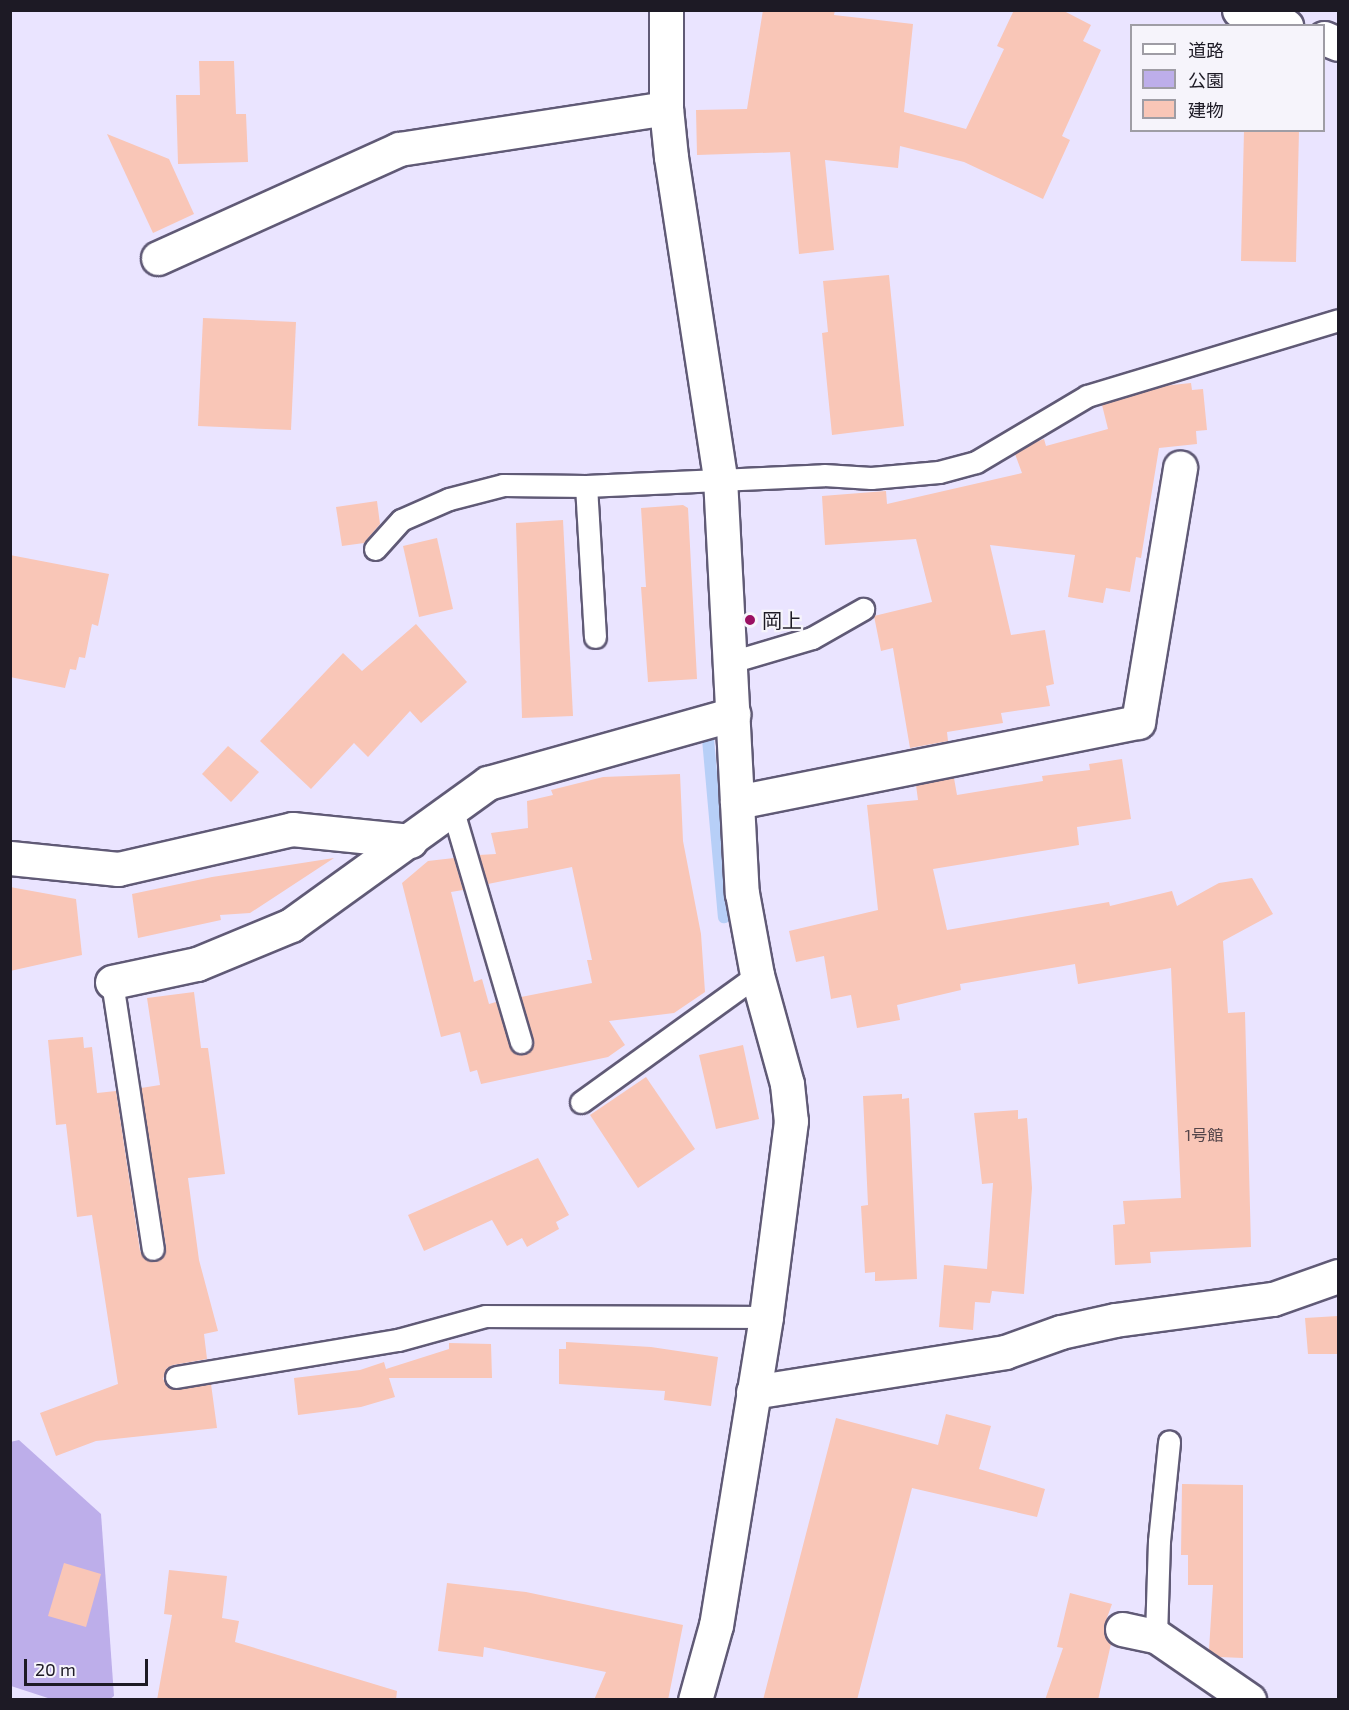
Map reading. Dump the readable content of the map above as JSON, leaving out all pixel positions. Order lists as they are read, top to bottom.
{
  "places": ["岡上"],
  "house_numbers": ["1号館"],
  "legend": ["道路", "公園", "建物"],
  "scale_bar": "20 m"
}
